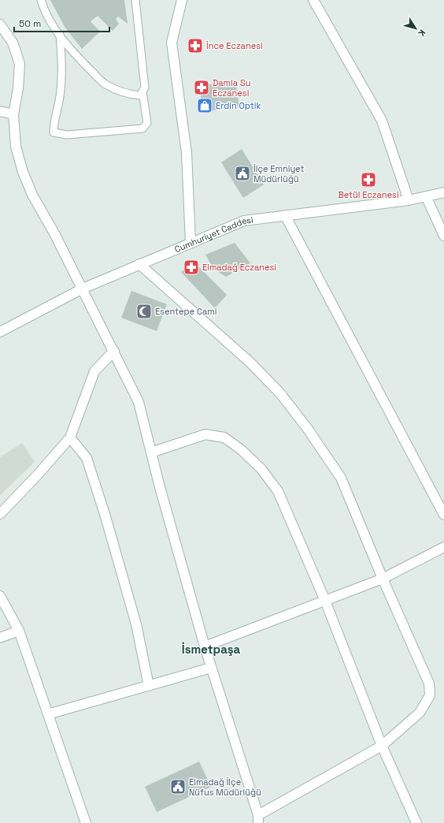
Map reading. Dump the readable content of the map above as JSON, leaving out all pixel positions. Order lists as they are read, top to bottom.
{
  "streets": {
    "street": ["Cumhuriyet Caddesi"]
  },
  "districts": ["İsmetpaşa"],
  "places": {
    "pharmacy": [
      "İnce Eczanesi",
      "Damla Su Eczanesi",
      "Betül Eczanesi",
      "Elmadağ Eczanesi"
    ],
    "shop": ["Erdin Optik"],
    "public building": ["İlçe Emniyet Müdürlüğü", "Elmadağ İlçe Nüfus Müdürlüğü"],
    "mosque": ["Esentepe Cami"]
  },
  "scale_bar": "50 m",
  "north": "bottom right"
}
